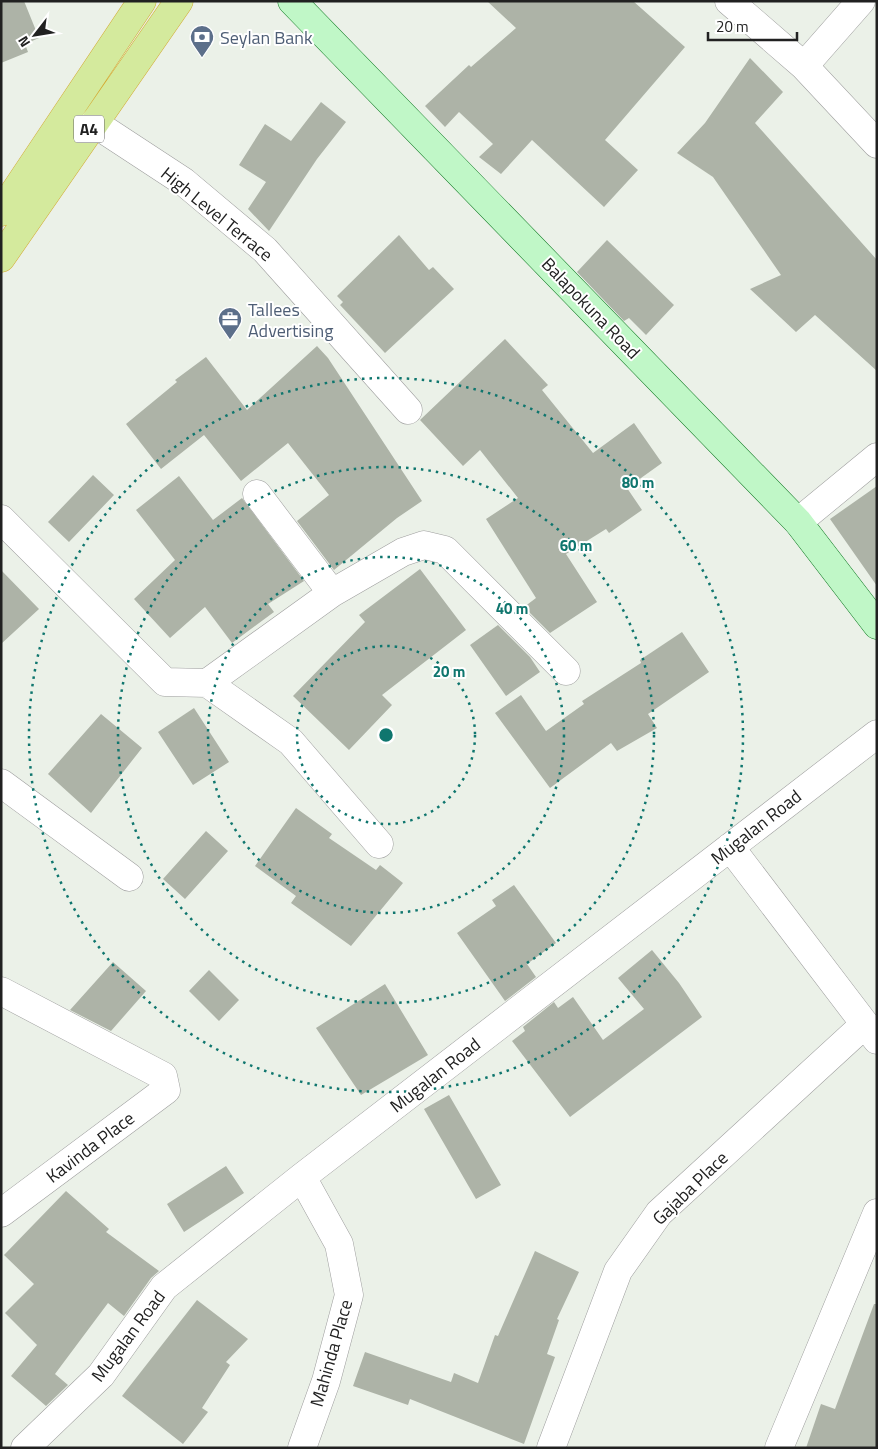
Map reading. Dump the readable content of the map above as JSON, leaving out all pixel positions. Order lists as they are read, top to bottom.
{
  "streets": {
    "highway": ["A4"],
    "main road": ["Balapokuna Road"],
    "street": [
      "High Level Terrace",
      "Mugalan Road",
      "Kavinda Place",
      "Gajaba Place",
      "Mahinda Place"
    ]
  },
  "crossings": [
    ["A4", "High Level Terrace"],
    ["Mugalan Road", "Mahinda Place"]
  ],
  "places": {
    "bank": ["Seylan Bank"],
    "office": ["Tallees Advertising"]
  },
  "scale_bar": "20 m",
  "north": "bottom left",
  "rings": [
    "80 m",
    "60 m",
    "40 m",
    "20 m"
  ]
}
